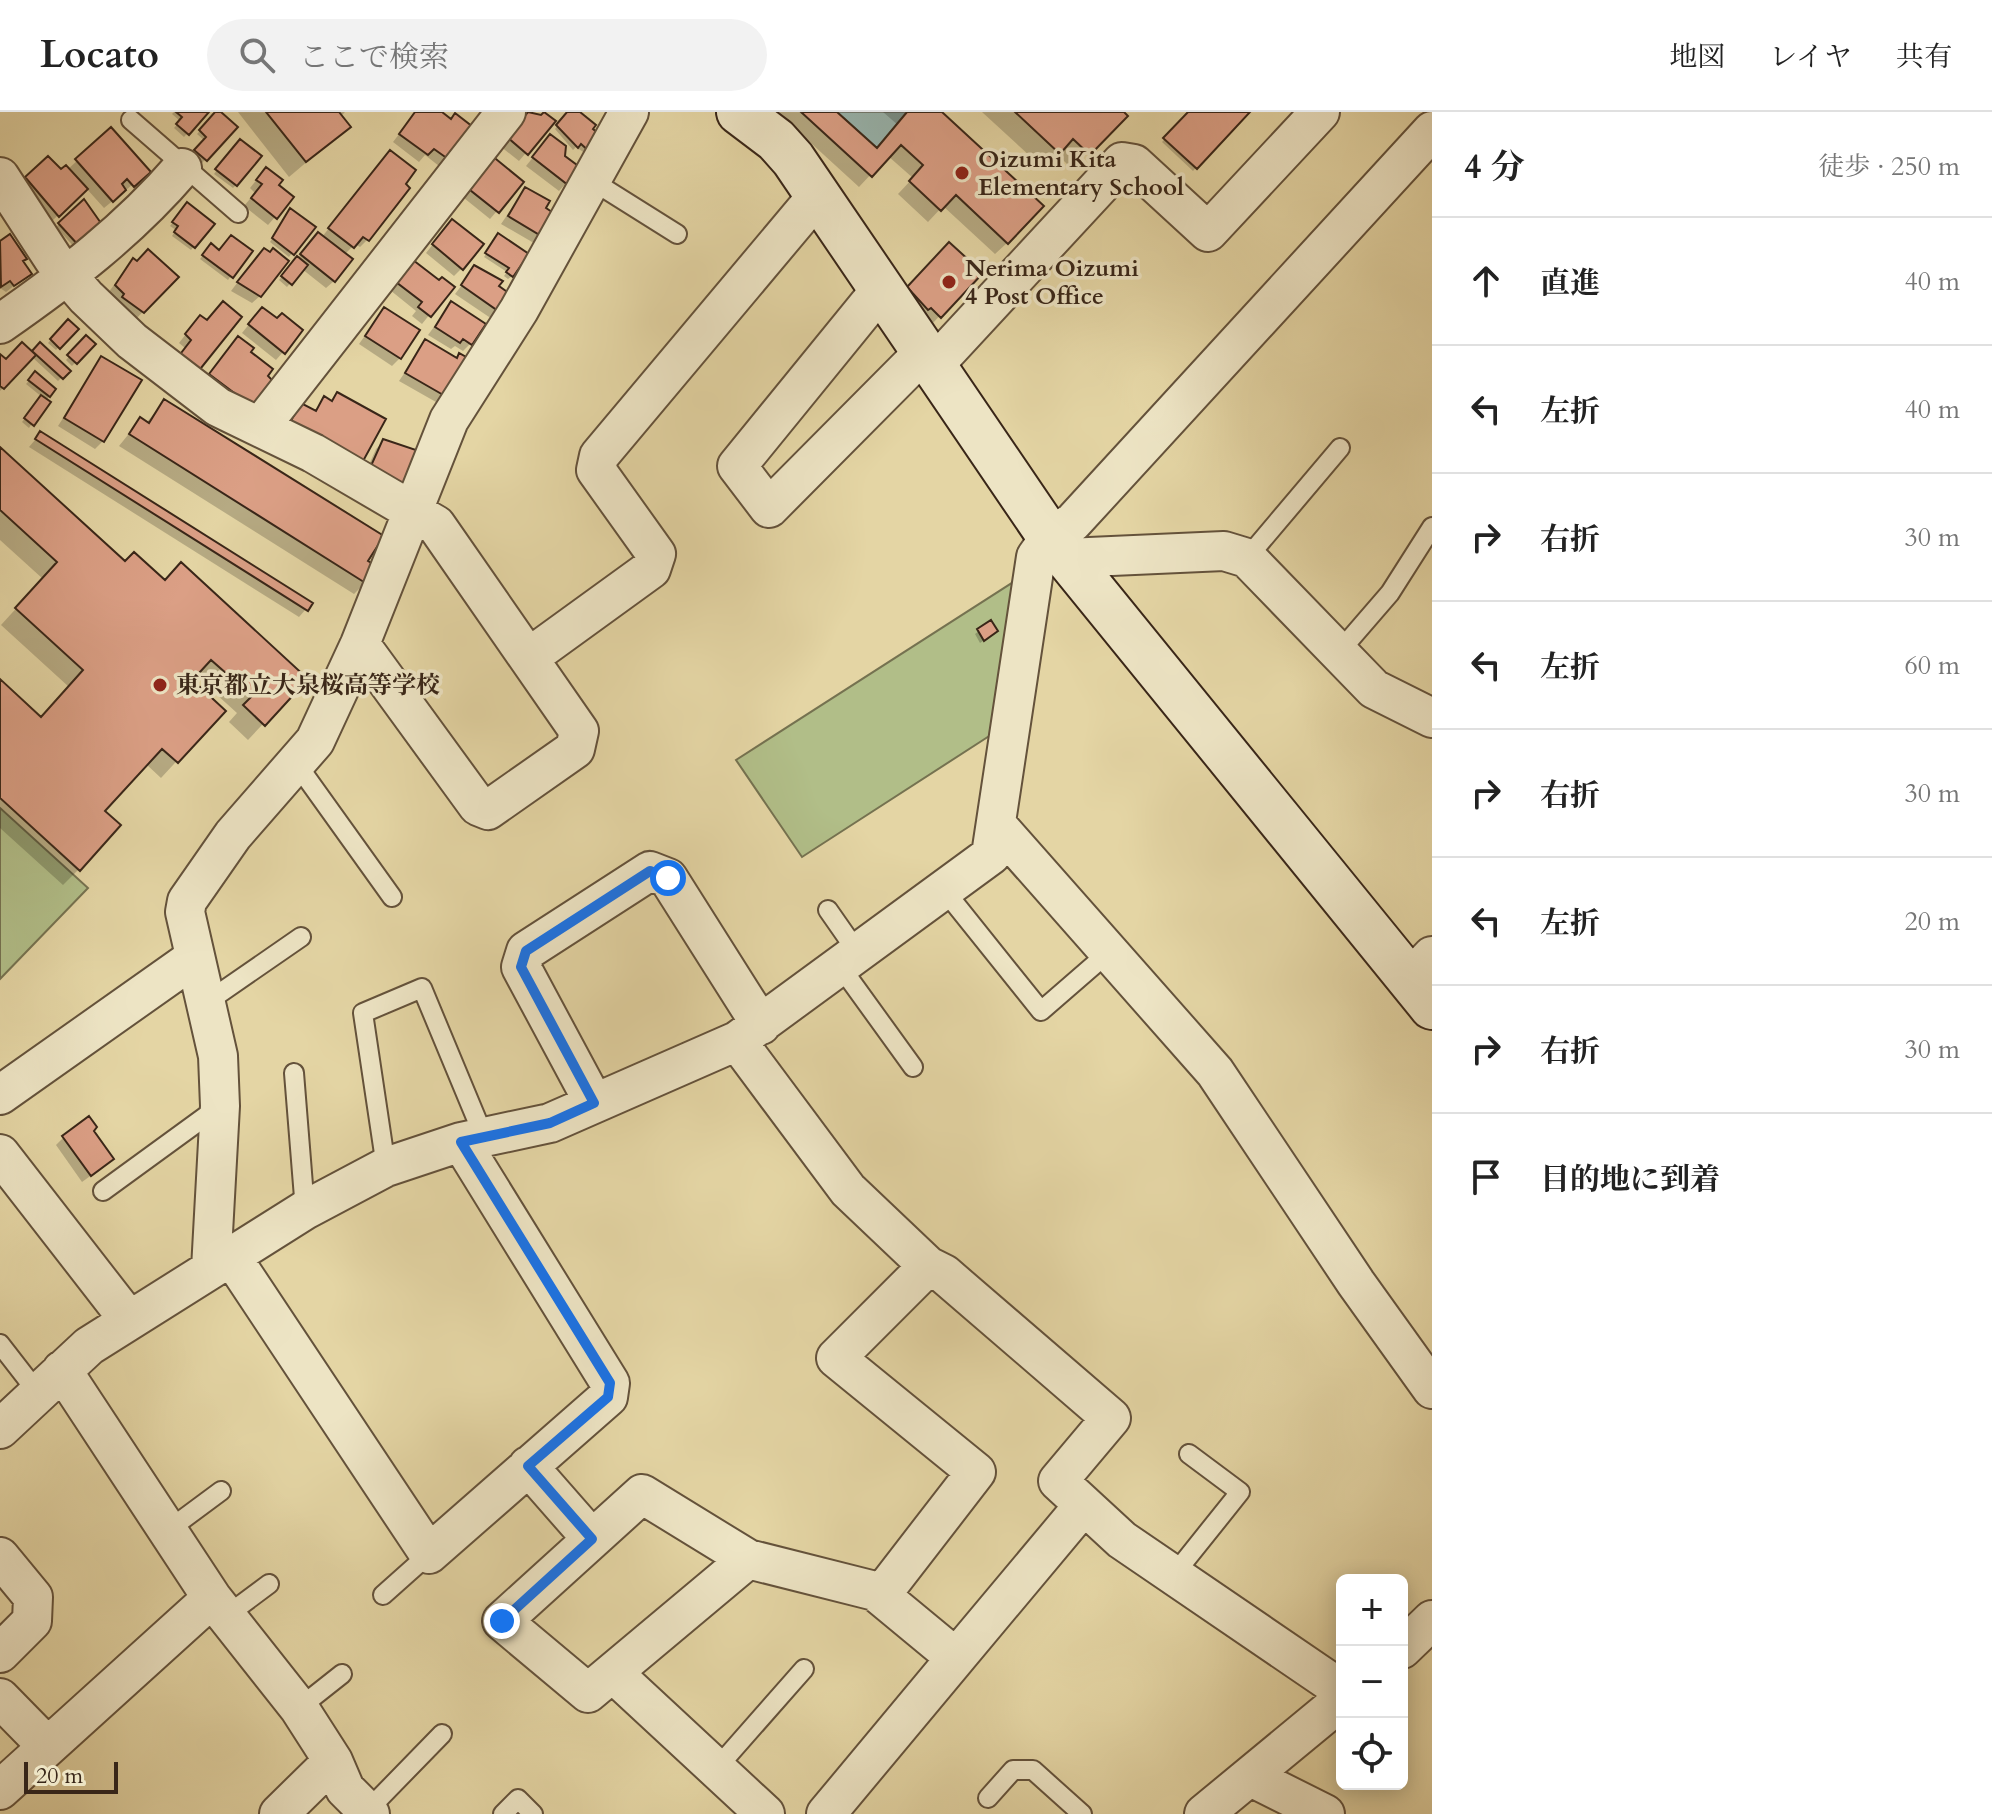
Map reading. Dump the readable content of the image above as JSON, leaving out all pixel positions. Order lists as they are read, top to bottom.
{
  "places": ["Oizumi Kita Elementary School", "Nerima Oizumi 4 Post Office", "東京都立大泉桜高等学校"],
  "scale_bar": "20 m",
  "page": {
    "header": "Locato",
    "search": "ここで検索",
    "nav": ["地図", "レイヤ", "共有"],
    "heading": ["4 分", "徒歩 · 250 m"],
    "list": [
      ["直進", "40 m"],
      ["左折", "40 m"],
      ["右折", "30 m"],
      ["左折", "60 m"],
      ["右折", "30 m"],
      ["左折", "20 m"],
      ["右折", "30 m"],
      "目的地に到着"
    ],
    "map_buttons": ["+", "−"],
    "scale": "20 m"
  }
}
